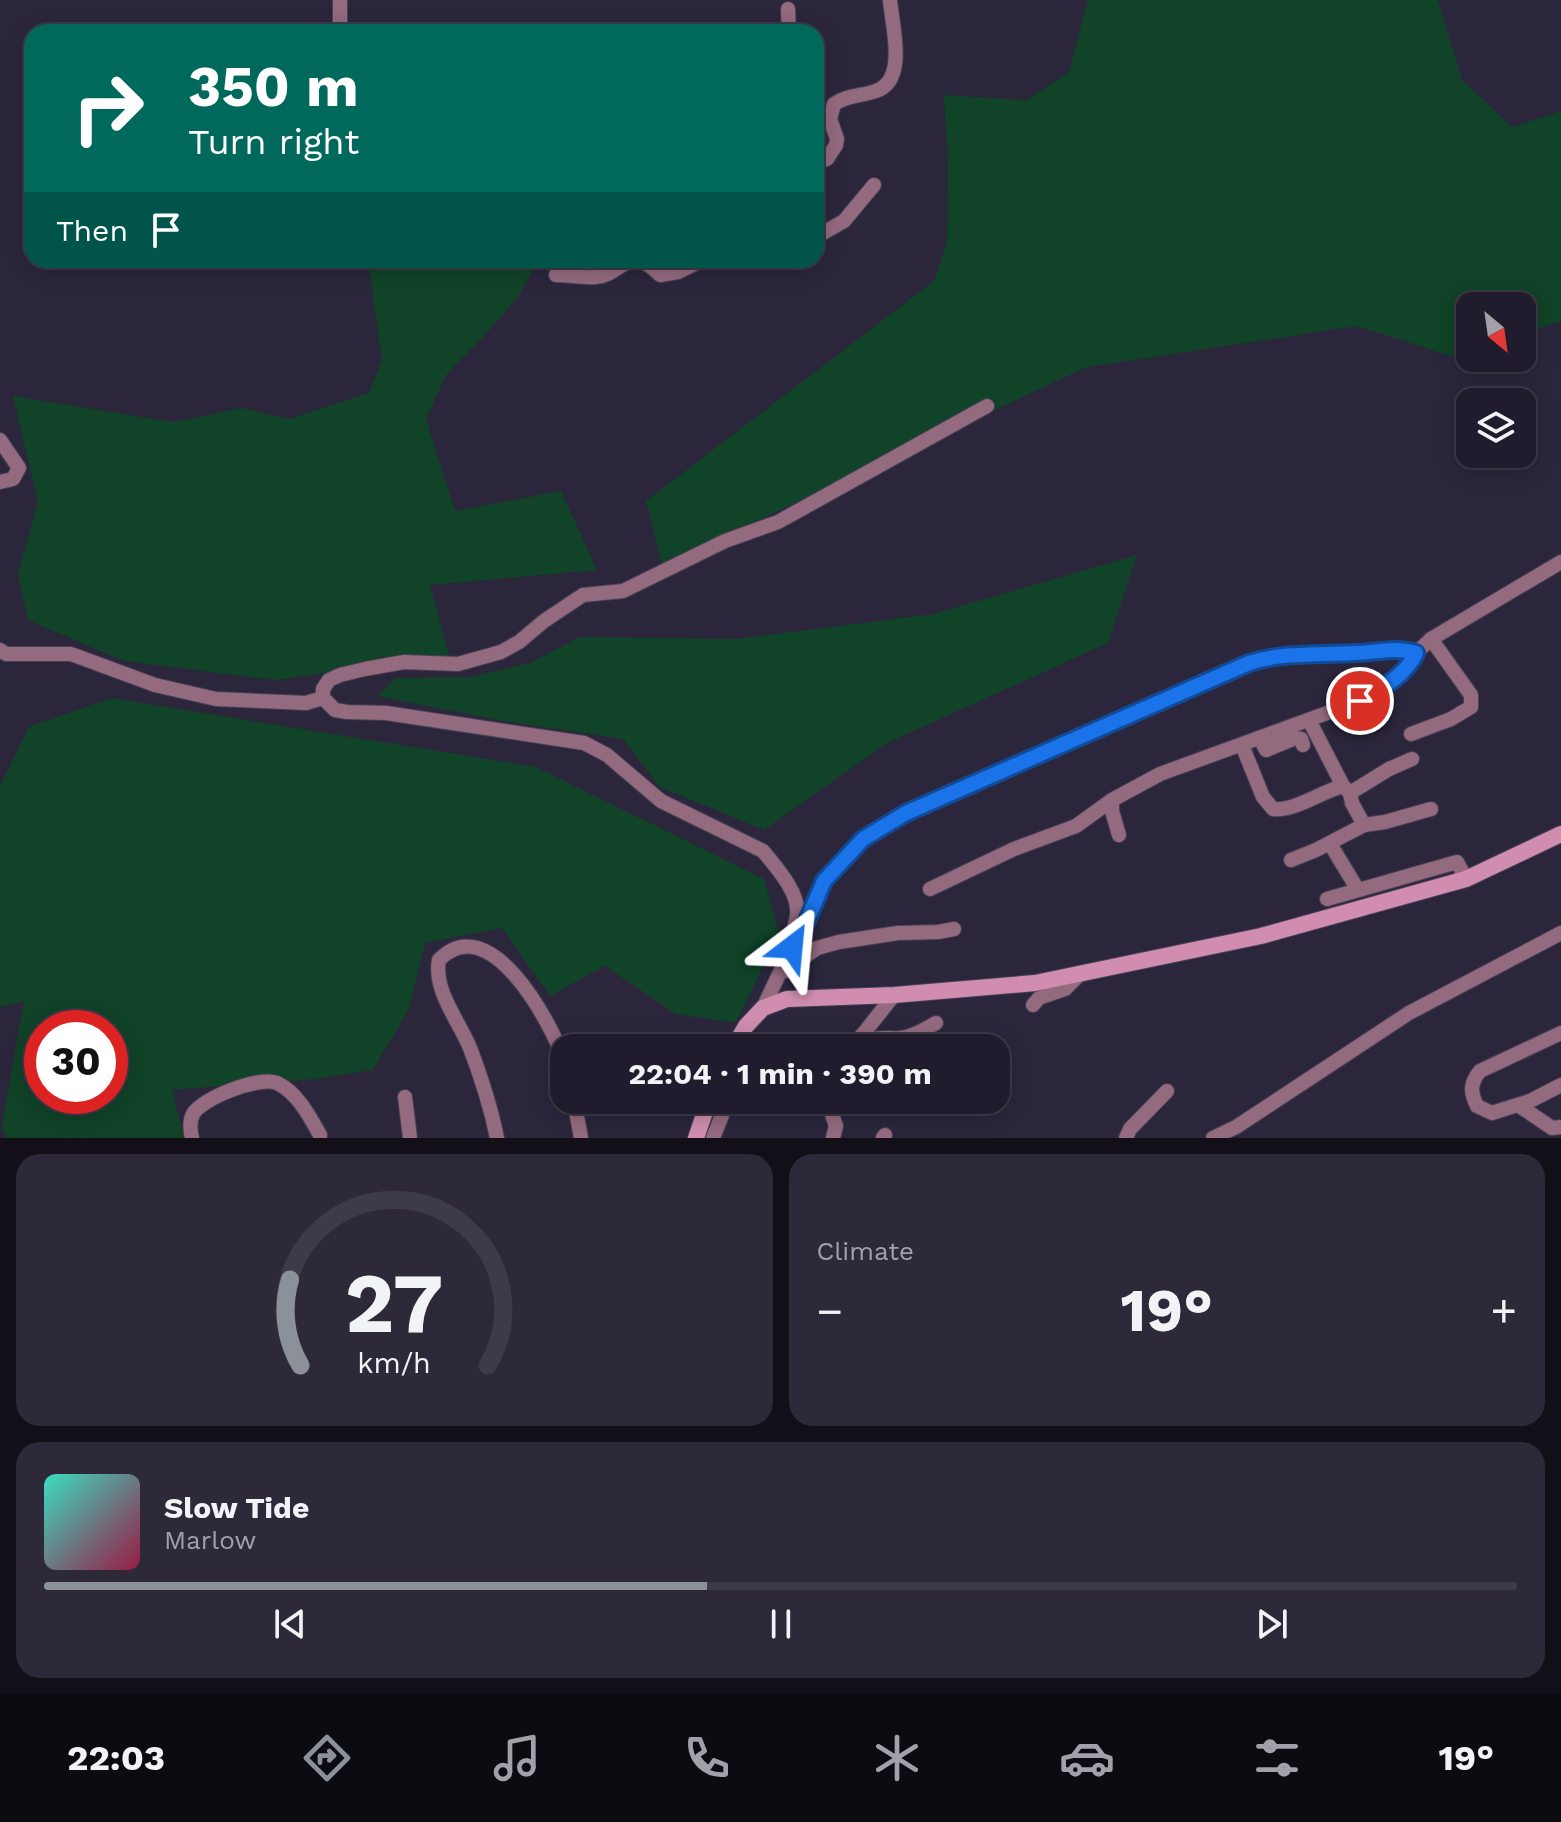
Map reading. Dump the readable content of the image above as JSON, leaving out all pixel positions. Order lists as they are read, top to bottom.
{
  "north": "bottom right",
  "page": {
    "turn": ["350 m", "Turn right"],
    "then": "Then",
    "limit": "30",
    "trip": "22:04 · 1 min · 390 m",
    "tile": "Climate",
    "heat": ["−", "19°", "+"],
    "song": ["Slow Tide", "Marlow"],
    "tabs": ["22:03", "19°"],
    "gauge": ["27", "km/h"]
  }
}
